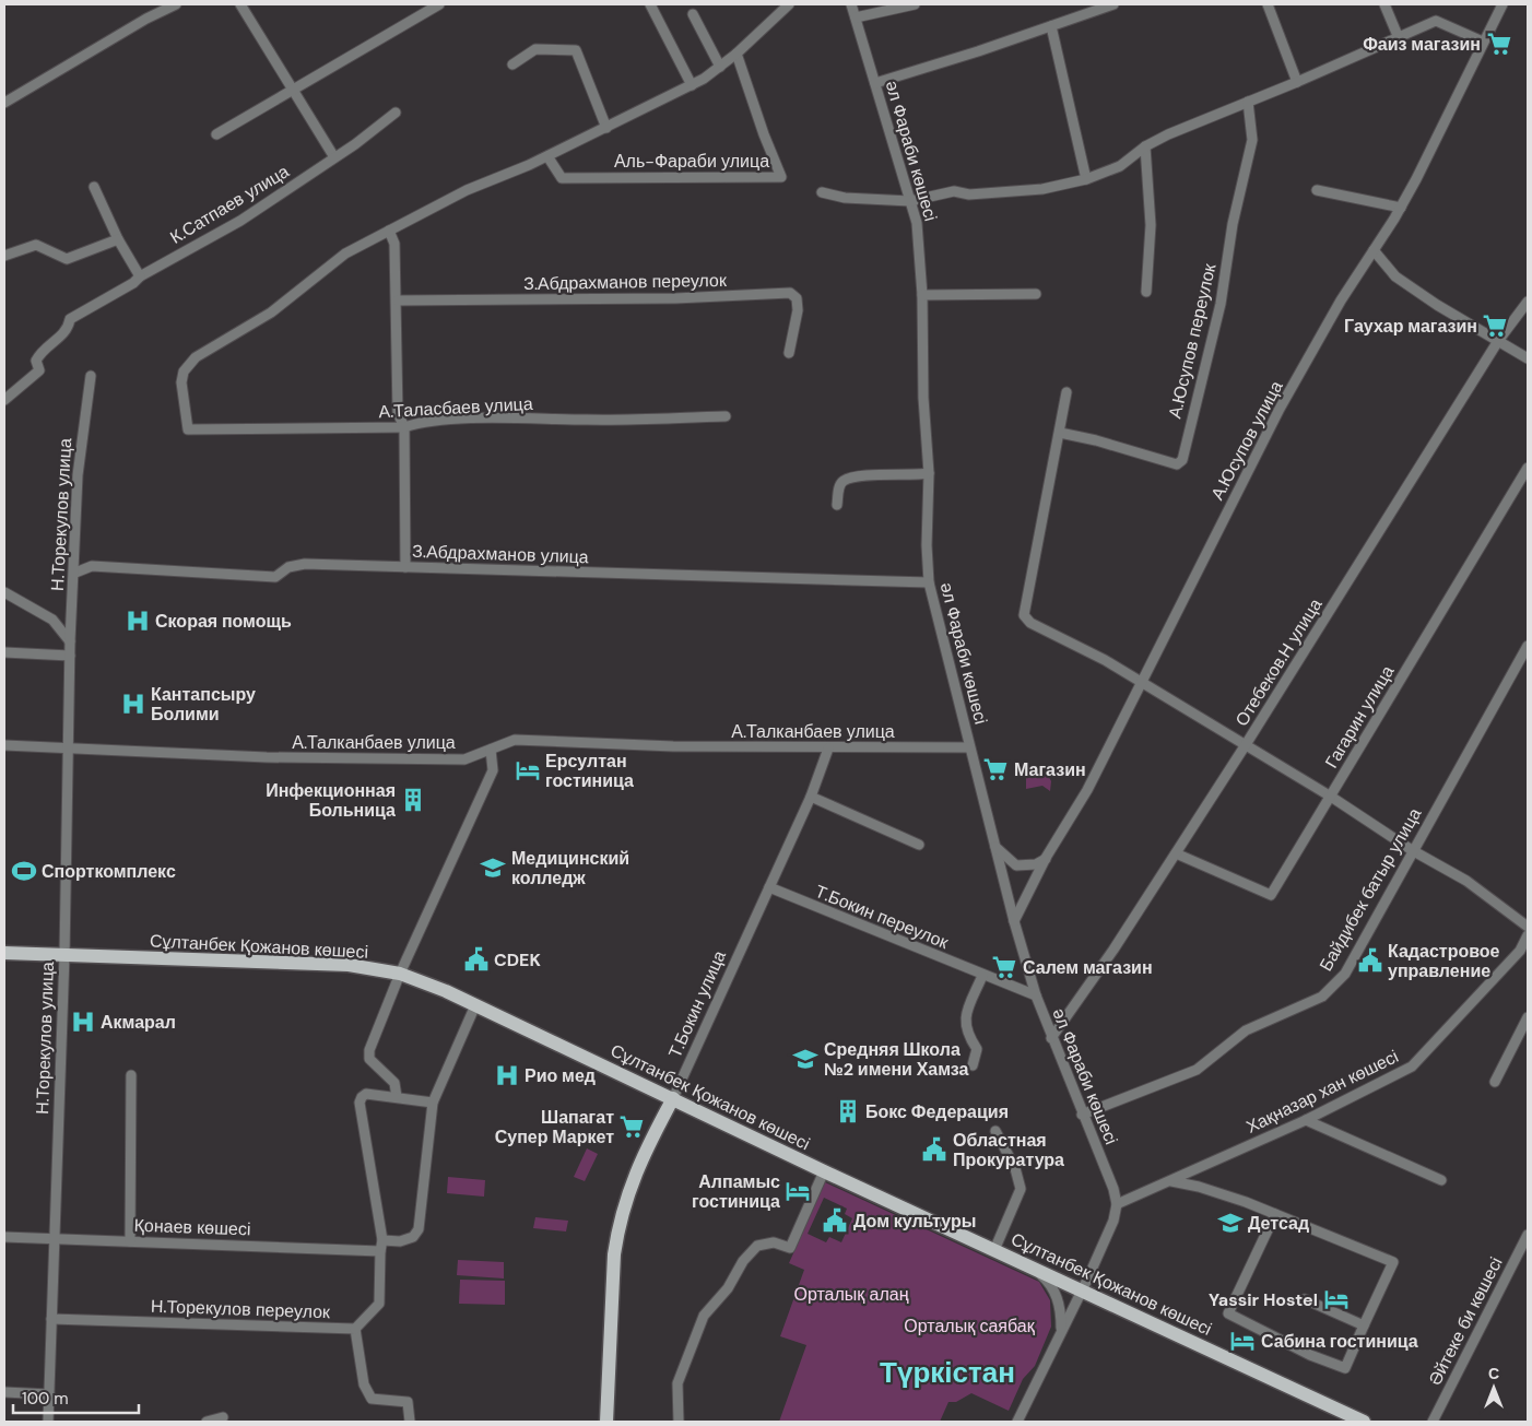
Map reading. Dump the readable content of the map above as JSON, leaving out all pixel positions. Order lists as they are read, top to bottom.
{
  "streets": {
    "main road": ["Сұлтанбек Қожанов көшесі", "Т.Бокин улица"],
    "street": [
      "әл Фараби көшесі",
      "Аль-Фараби улица",
      "К.Сатпаев улица",
      "З.Абдрахманов переулок",
      "А.Юсупов переулок",
      "А.Таласбаев улица",
      "А.Юсупов улица",
      "Н.Торекулов улица",
      "З.Абдрахманов улица",
      "Отебеков.Н улица",
      "Гагарин улица",
      "А.Талканбаев улица",
      "Байдибек батыр улица",
      "Т.Бокин переулок",
      "Хақназар хан көшесі",
      "Қонаев көшесі",
      "Н.Торекулов переулок",
      "Әйтеке би көшесі"
    ]
  },
  "crossings": [
    ["әл Фараби көшесі", "А.Юсупов улица"],
    ["әл Фараби көшесі", "З.Абдрахманов улица"],
    ["әл Фараби көшесі", "Отебеков.Н улица"],
    ["әл Фараби көшесі", "А.Талканбаев улица"],
    ["әл Фараби көшесі", "Байдибек батыр улица"],
    ["әл Фараби көшесі", "Хақназар хан көшесі"],
    ["Аль-Фараби улица", "А.Таласбаев улица"],
    ["Н.Торекулов улица", "З.Абдрахманов улица"],
    ["Н.Торекулов улица", "А.Талканбаев улица"],
    ["Н.Торекулов улица", "Сұлтанбек Қожанов көшесі"],
    ["Н.Торекулов улица", "Қонаев көшесі"],
    ["Н.Торекулов улица", "Н.Торекулов переулок"],
    ["Отебеков.Н улица", "Гагарин улица"],
    ["А.Талканбаев улица", "Т.Бокин улица"],
    ["Т.Бокин переулок", "Т.Бокин улица"],
    ["Сұлтанбек Қожанов көшесі", "Т.Бокин улица"]
  ],
  "districts": ["Түркістан"],
  "parks": ["Орталық алаң", "Орталық саябақ"],
  "places": {
    "supermarket": [
      "Фаиз магазин",
      "Гаухар магазин",
      "Магазин",
      "Салем магазин",
      "Шапагат Супер Маркет"
    ],
    "hospital": [
      "Скорая помощь",
      "Кантапсыру Болими",
      "Акмарал",
      "Рио мед"
    ],
    "hotel": [
      "Ерсултан гостиница",
      "Алпамыс гостиница",
      "Yassir Hostel",
      "Сабина гостиница"
    ],
    "building": ["Инфекционная Больница", "Бокс Федерация"],
    "school or university": ["Медицинский колледж", "Средняя Школа №2 имени Хамза", "Детсад"],
    "sports": ["Спорткомплекс"],
    "public building": [
      "CDEK",
      "Кадастровое управление",
      "Областная Прокуратура",
      "Дом культуры"
    ]
  },
  "scale_bar": "100 m",
  "north": "top"
}
